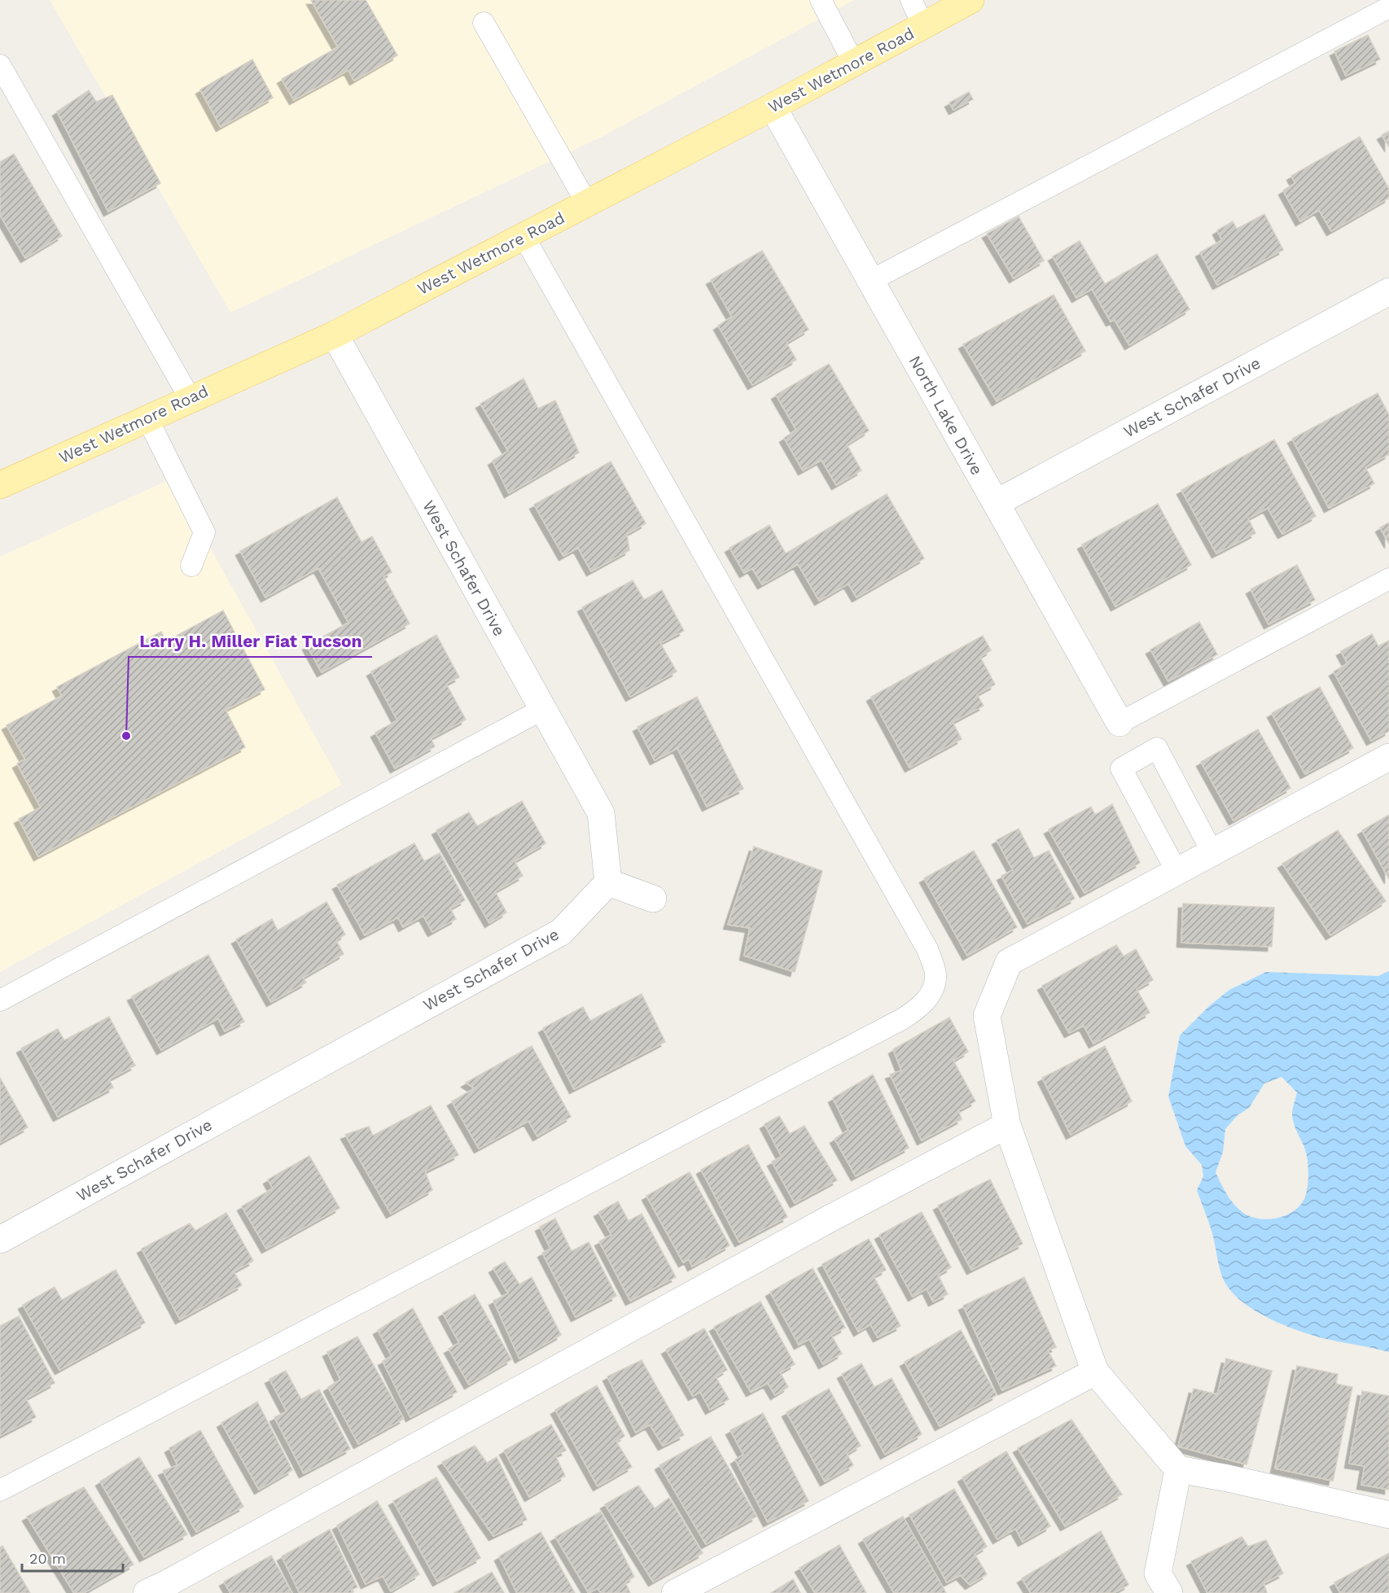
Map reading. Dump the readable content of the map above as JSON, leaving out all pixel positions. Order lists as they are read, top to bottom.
{
  "streets": {
    "main road": ["West Wetmore Road"],
    "street": ["West Schafer Drive", "North Lake Drive"]
  },
  "crossings": [
    ["West Wetmore Road", "West Schafer Drive"],
    ["West Wetmore Road", "North Lake Drive"],
    ["West Schafer Drive", "North Lake Drive"]
  ],
  "places": ["Larry H. Miller Fiat Tucson"],
  "scale_bar": "20 m"
}
